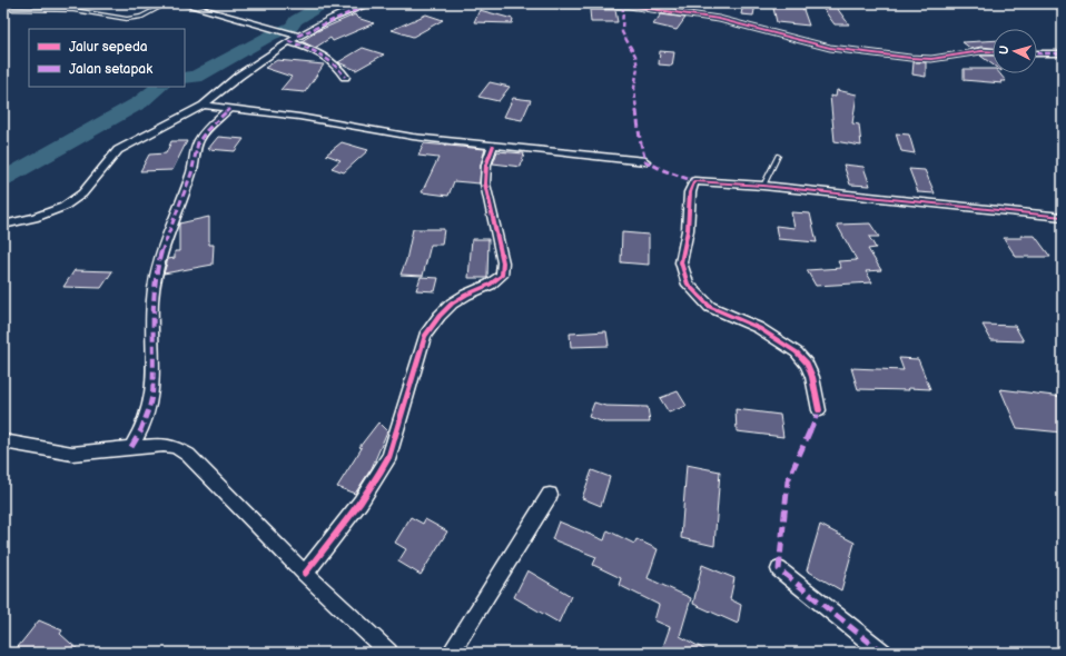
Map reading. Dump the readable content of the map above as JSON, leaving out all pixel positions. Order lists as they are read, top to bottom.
{
  "legend": ["Jalur sepeda", "Jalan setapak"],
  "north": "left"
}
